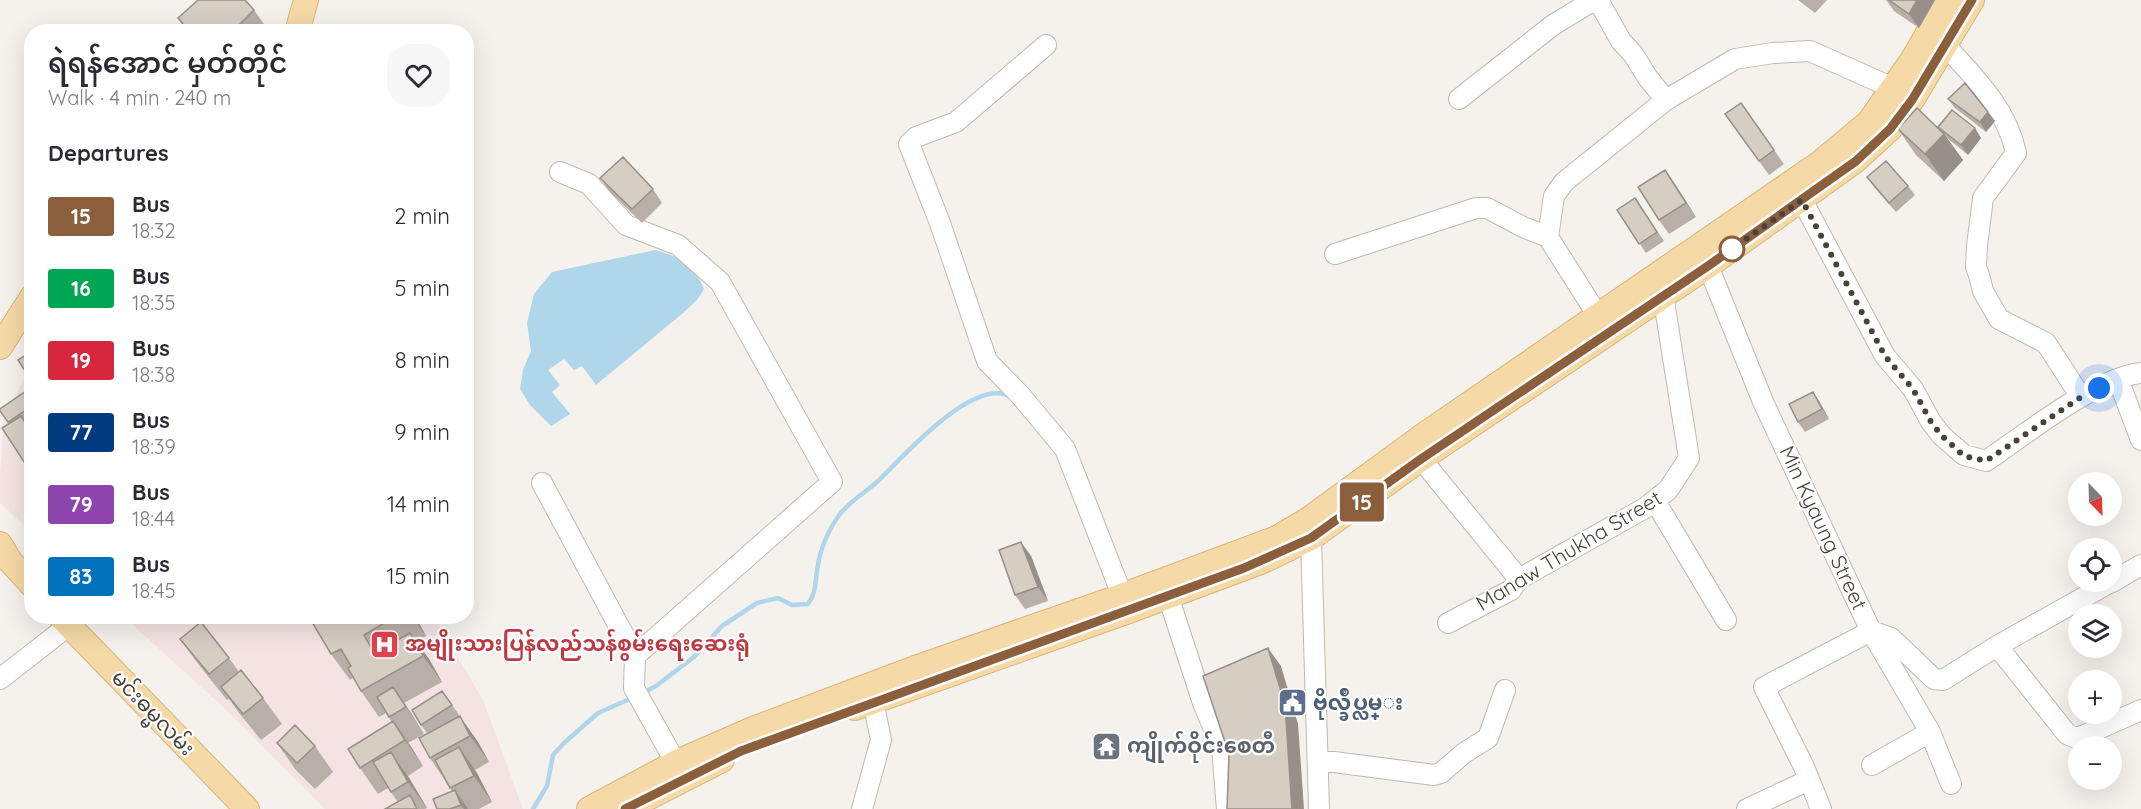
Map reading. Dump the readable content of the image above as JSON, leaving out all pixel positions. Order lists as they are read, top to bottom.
{
  "streets": {
    "main road": ["မင်းဓမ္မလမ်း"],
    "street": ["Min Kyaung Street", "Manaw Thukha Street"]
  },
  "places": {
    "hospital": ["အမျိုးသားပြန်လည်သန်စွမ်းရေးဆေးရုံ"],
    "public building": ["ဗိုလ္ခ်ဳပ္လမ္း"],
    "temple": ["ကျိုက်ဝိုင်းစေတီ"]
  },
  "lines": ["bus line 15"],
  "north": "bottom right",
  "page": {
    "on_map": "15",
    "heading": [
      ["ရဲရန်အောင် မှတ်တိုင်", "Walk · 4 min · 240 m"],
      "Departures"
    ],
    "list": [
      {
        "mark": "15",
        "name": "Bus",
        "note": "18:32",
        "value": "2 min"
      },
      {
        "mark": "16",
        "name": "Bus",
        "note": "18:35",
        "value": "5 min"
      },
      {
        "mark": "19",
        "name": "Bus",
        "note": "18:38",
        "value": "8 min"
      },
      {
        "mark": "77",
        "name": "Bus",
        "note": "18:39",
        "value": "9 min"
      },
      {
        "mark": "79",
        "name": "Bus",
        "note": "18:44",
        "value": "14 min"
      },
      {
        "mark": "83",
        "name": "Bus",
        "note": "18:45",
        "value": "15 min"
      }
    ],
    "map_buttons": ["+", "−"]
  }
}
